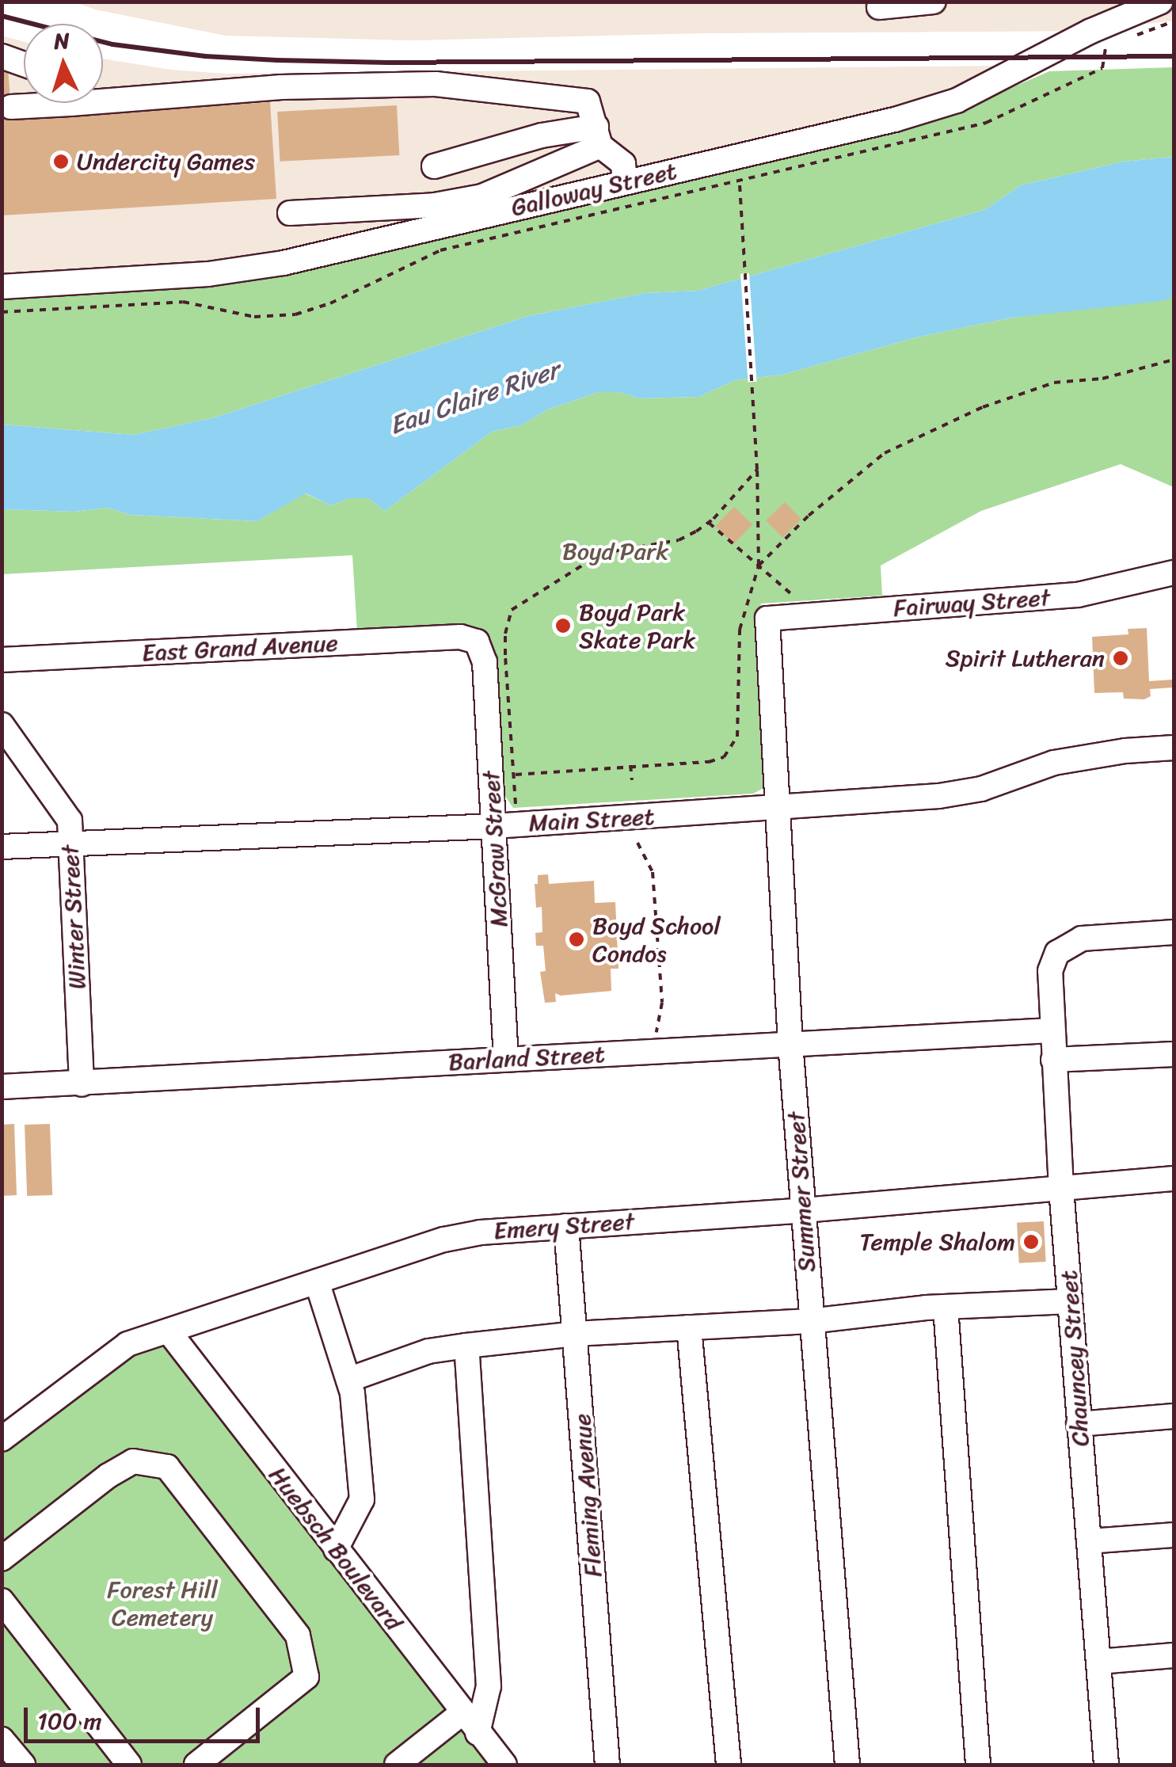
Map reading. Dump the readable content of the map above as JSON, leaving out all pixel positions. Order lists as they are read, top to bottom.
{
  "streets": {
    "street": [
      "Galloway Street",
      "Fairway Street",
      "East Grand Avenue",
      "Main Street",
      "McGraw Street",
      "Winter Street",
      "Barland Street",
      "Summer Street",
      "Emery Street",
      "Chauncey Street",
      "Fleming Avenue",
      "Huebsch Boulevard"
    ]
  },
  "crossings": [
    ["Fairway Street", "Summer Street"],
    ["East Grand Avenue", "McGraw Street"],
    ["Main Street", "McGraw Street"],
    ["Main Street", "Winter Street"],
    ["Main Street", "Summer Street"],
    ["McGraw Street", "Barland Street"],
    ["Winter Street", "Barland Street"],
    ["Barland Street", "Summer Street"],
    ["Barland Street", "Chauncey Street"],
    ["Summer Street", "Emery Street"],
    ["Emery Street", "Chauncey Street"],
    ["Emery Street", "Fleming Avenue"],
    ["Emery Street", "Huebsch Boulevard"]
  ],
  "water": ["Eau Claire River"],
  "parks": ["Boyd Park", "Forest Hill Cemetery"],
  "places": [
    "Undercity Games",
    "Boyd Park Skate Park",
    "Spirit Lutheran",
    "Boyd School Condos",
    "Temple Shalom"
  ],
  "scale_bar": "100 m",
  "north": "top"
}
